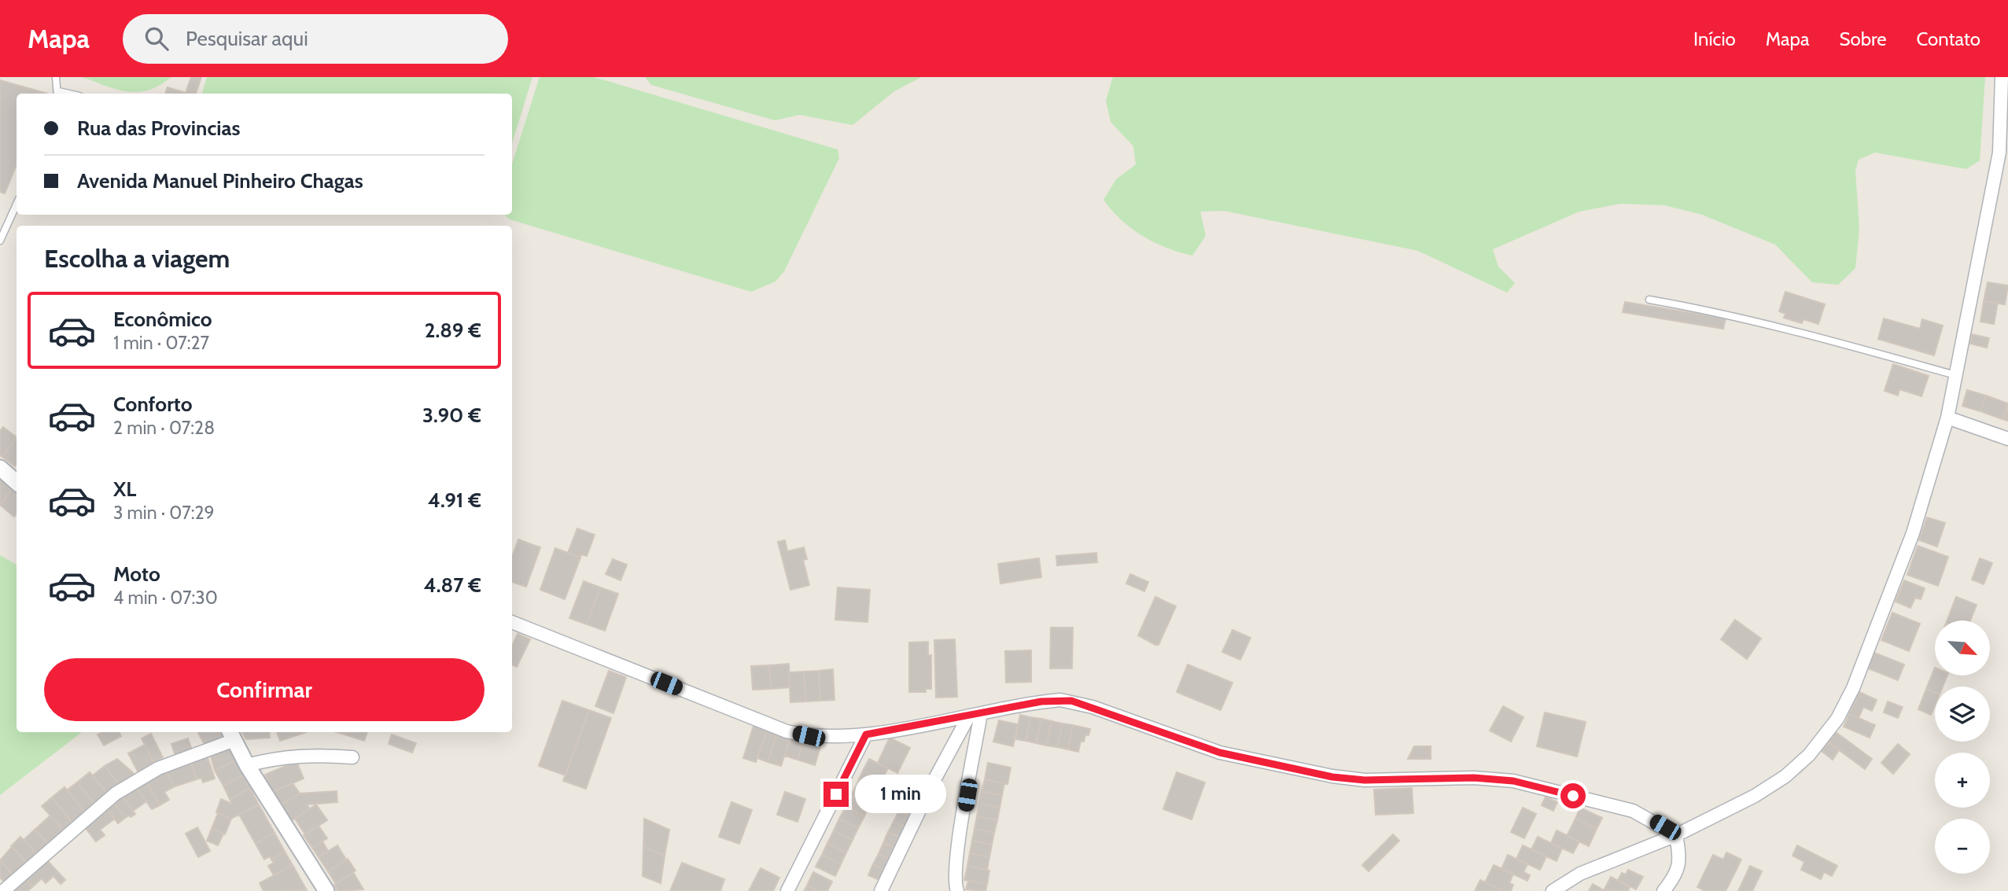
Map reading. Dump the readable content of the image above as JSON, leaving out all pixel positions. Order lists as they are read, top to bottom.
{
  "north": "bottom right",
  "page": {
    "header": "Mapa",
    "search": "Pesquisar aqui",
    "nav": [
      "Início",
      "Mapa",
      "Sobre",
      "Contato"
    ],
    "banner": ["Rua das Provincias", "Avenida Manuel Pinheiro Chagas"],
    "heading": "Escolha a viagem",
    "list": [
      {
        "name": "Econômico",
        "note": "1 min · 07:27",
        "value": "2.89 €"
      },
      {
        "name": "Conforto",
        "note": "2 min · 07:28",
        "value": "3.90 €"
      },
      {
        "name": "XL",
        "note": "3 min · 07:29",
        "value": "4.91 €"
      },
      {
        "name": "Moto",
        "note": "4 min · 07:30",
        "value": "4.87 €"
      }
    ],
    "map_buttons": ["+", "−"],
    "buttons": "Confirmar",
    "bubble": "1 min"
  }
}
